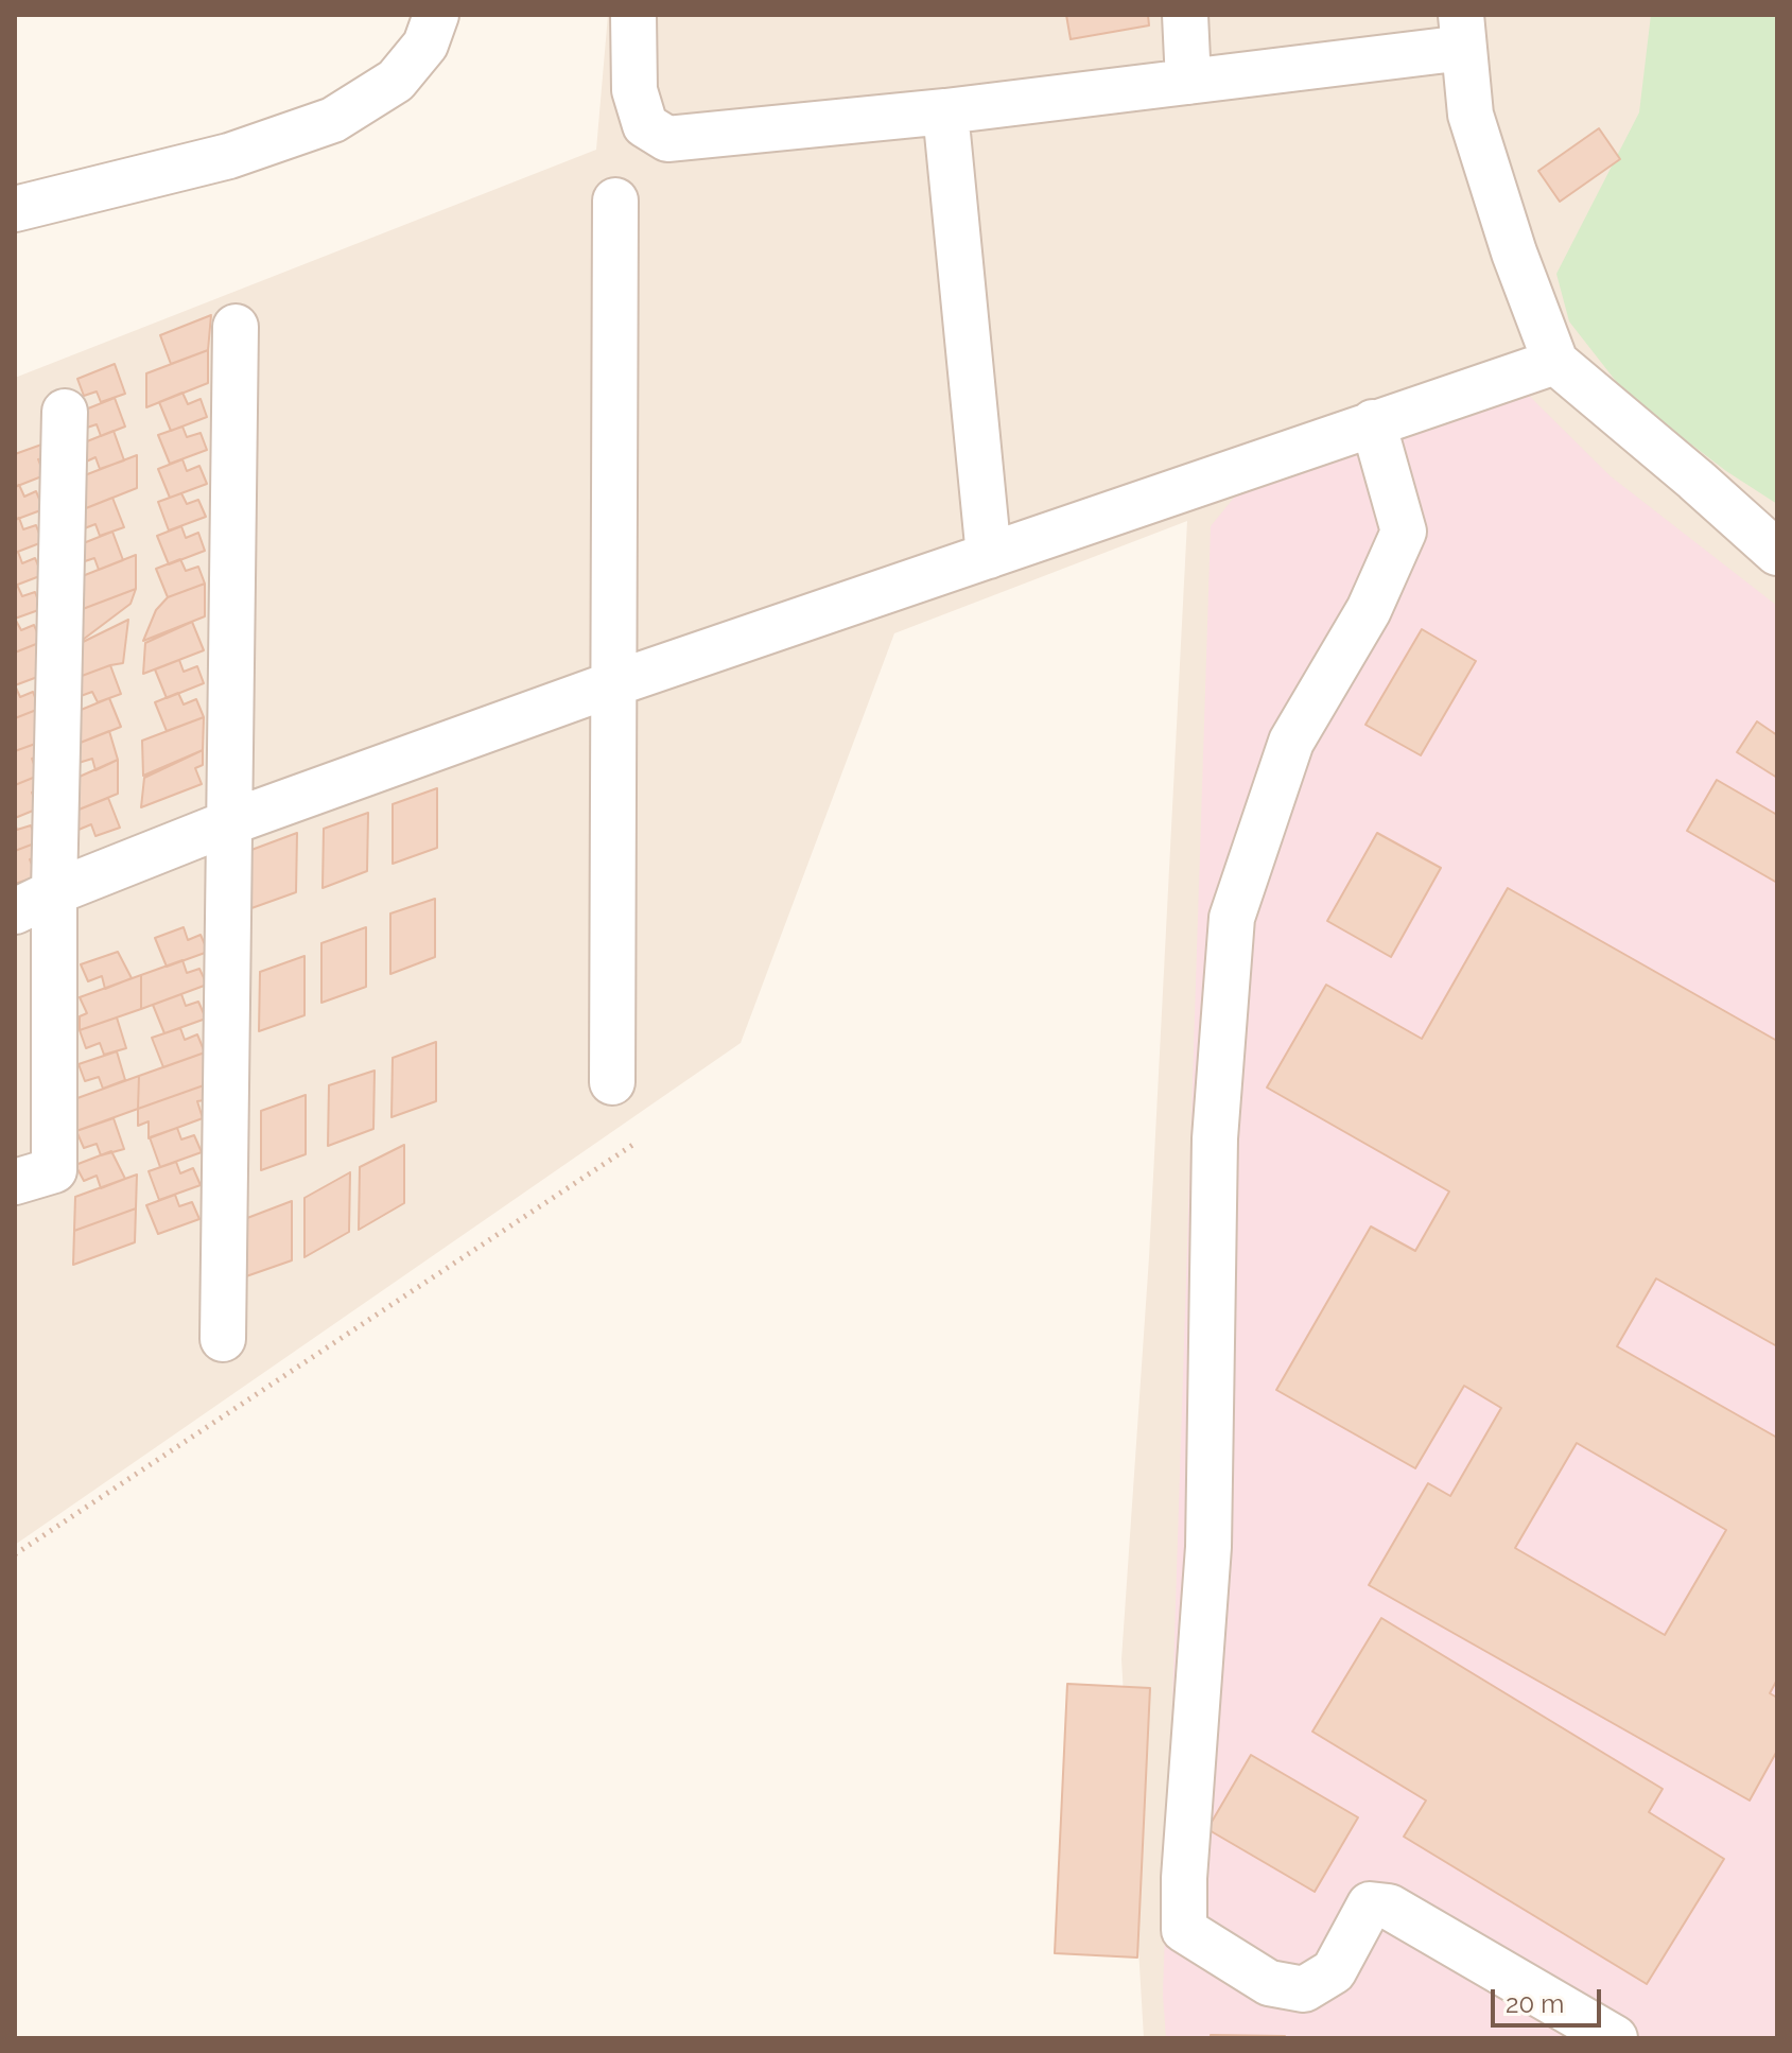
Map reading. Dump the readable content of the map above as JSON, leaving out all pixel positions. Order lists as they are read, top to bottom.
{
  "scale_bar": "20 m"
}
